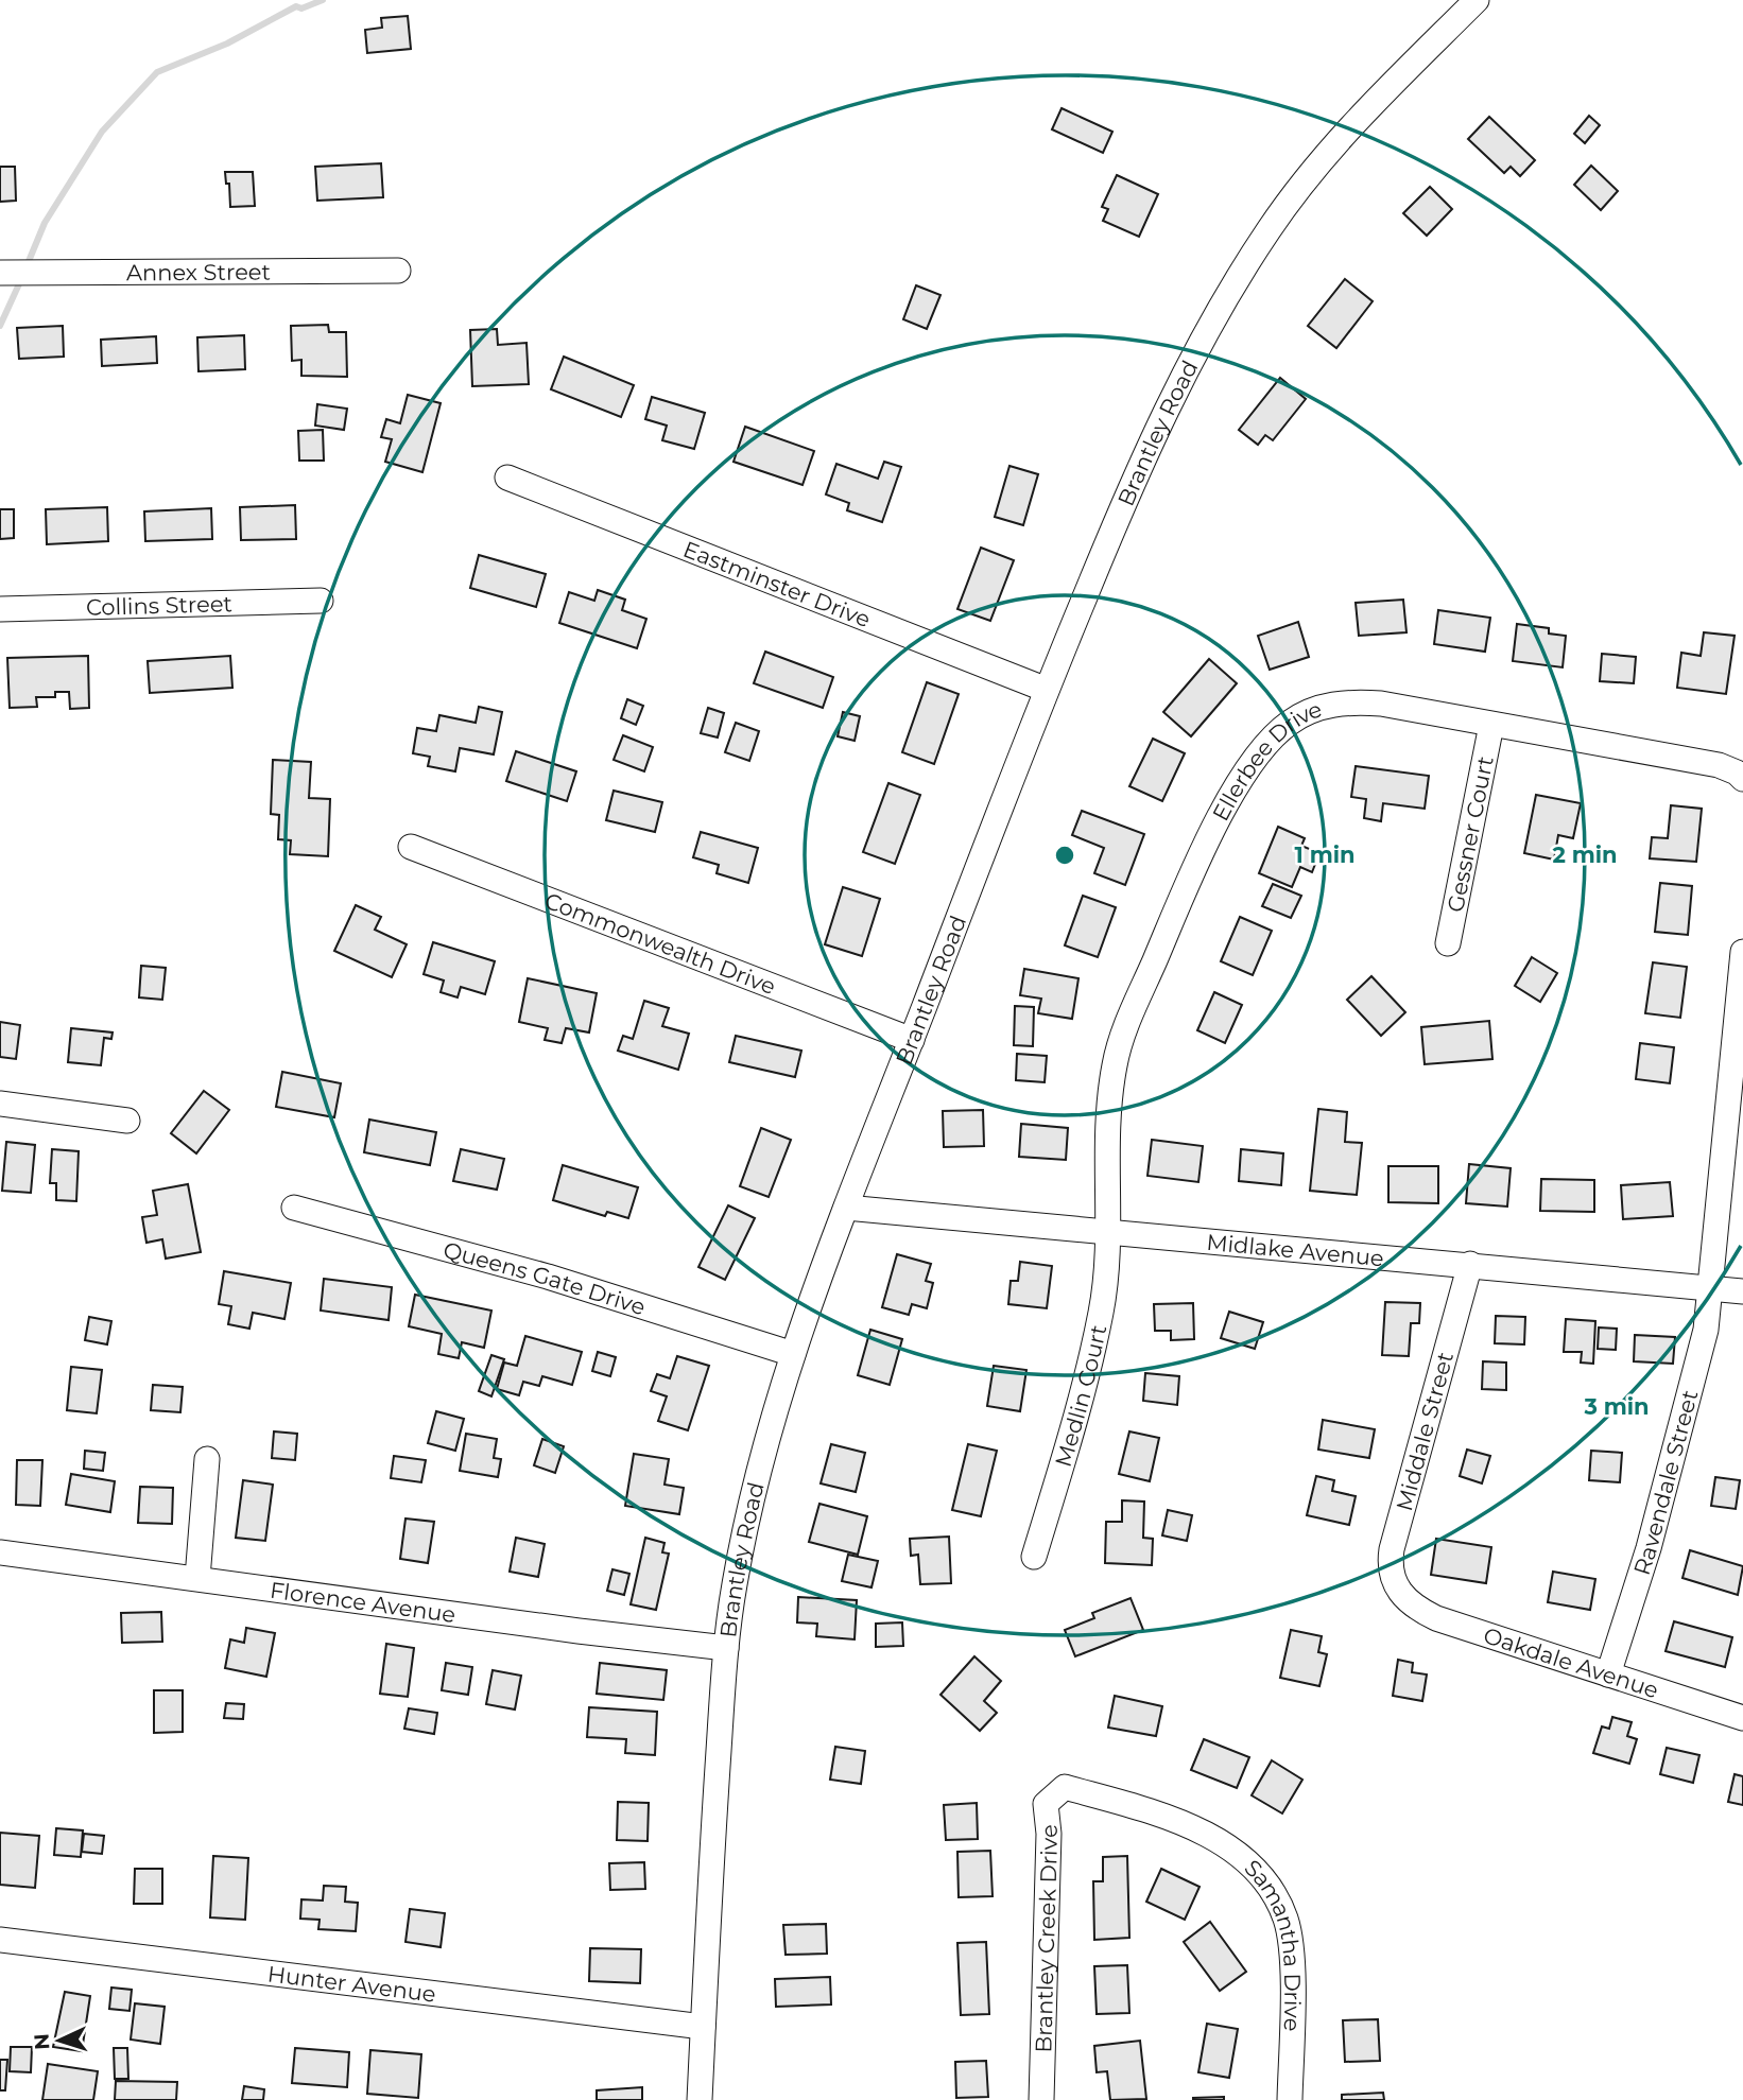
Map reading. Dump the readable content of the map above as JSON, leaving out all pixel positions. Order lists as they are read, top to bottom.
{
  "streets": {
    "street": [
      "Annex Street",
      "Brantley Road",
      "Eastminster Drive",
      "Collins Street",
      "Ellerbee Drive",
      "Gessner Court",
      "Commonwealth Drive",
      "Midlake Avenue",
      "Queens Gate Drive",
      "Medlin Court",
      "Middale Street",
      "Ravendale Street",
      "Florence Avenue",
      "Oakdale Avenue",
      "Brantley Creek Drive",
      "Samantha Drive",
      "Hunter Avenue"
    ]
  },
  "crossings": [
    ["Brantley Road", "Eastminster Drive"],
    ["Brantley Road", "Commonwealth Drive"],
    ["Brantley Road", "Midlake Avenue"],
    ["Brantley Road", "Queens Gate Drive"],
    ["Brantley Road", "Florence Avenue"],
    ["Brantley Road", "Hunter Avenue"],
    ["Ellerbee Drive", "Gessner Court"],
    ["Ellerbee Drive", "Midlake Avenue"],
    ["Ellerbee Drive", "Medlin Court"],
    ["Midlake Avenue", "Medlin Court"],
    ["Midlake Avenue", "Middale Street"],
    ["Midlake Avenue", "Ravendale Street"],
    ["Middale Street", "Oakdale Avenue"],
    ["Ravendale Street", "Oakdale Avenue"],
    ["Brantley Creek Drive", "Samantha Drive"]
  ],
  "north": "left",
  "rings": ["1 min", "2 min", "3 min"]
}
